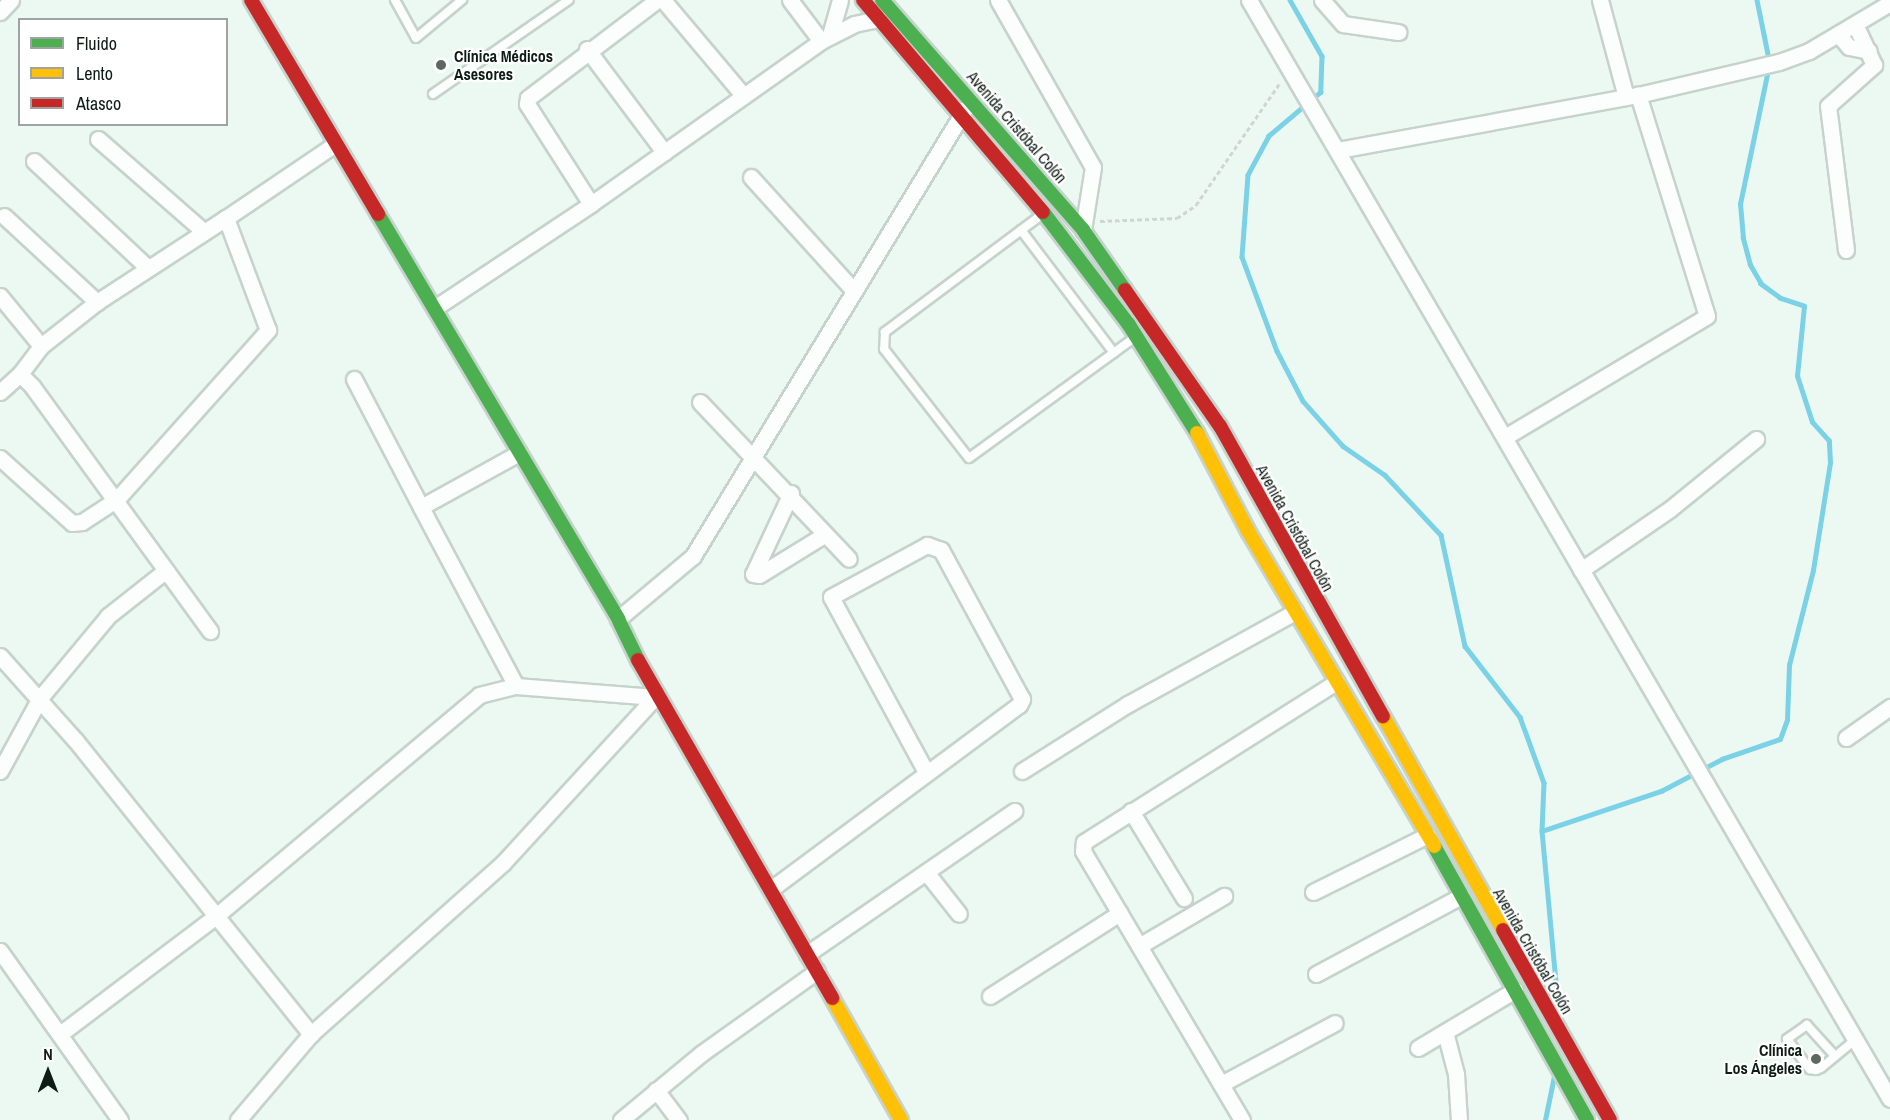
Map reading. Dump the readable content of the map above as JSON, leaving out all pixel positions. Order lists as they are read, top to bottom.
{
  "streets": {
    "street": ["Avenida Cristóbal Colón"]
  },
  "places": ["Clínica Médicos Asesores", "Clínica Los Ángeles"],
  "legend": ["Fluido", "Lento", "Atasco"],
  "north": "top"
}
